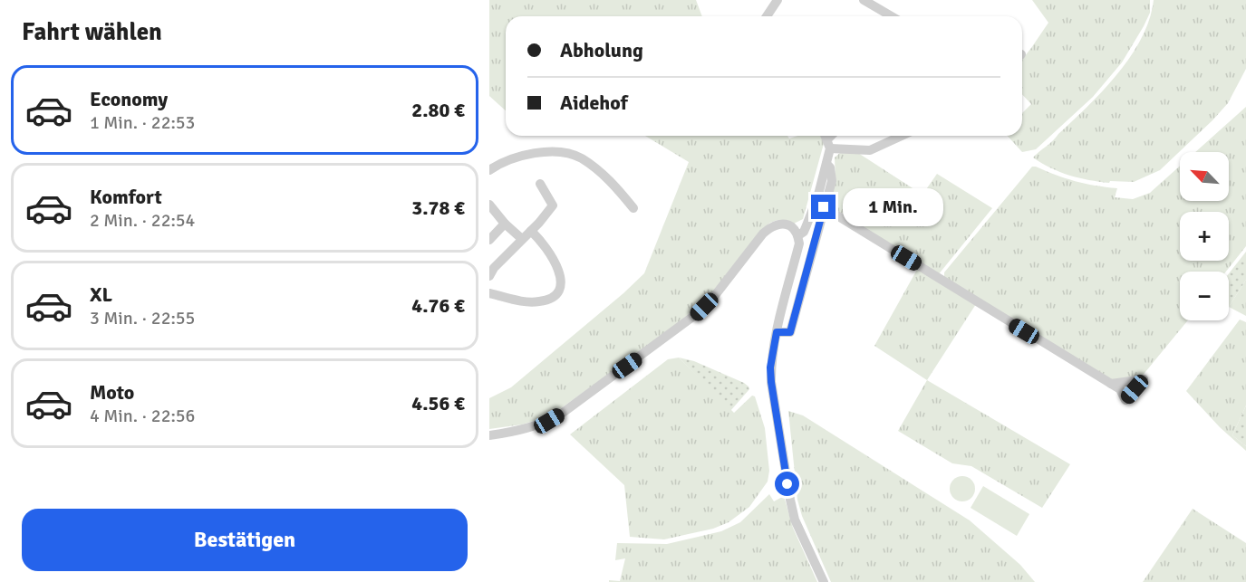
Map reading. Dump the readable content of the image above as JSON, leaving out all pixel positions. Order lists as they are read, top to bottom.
{
  "north": "top left",
  "page": {
    "heading": "Fahrt wählen",
    "banner": ["Abholung", "Aidehof"],
    "list": [
      {
        "name": "Economy",
        "note": "1 Min. · 22:53",
        "value": "2.80 €"
      },
      {
        "name": "Komfort",
        "note": "2 Min. · 22:54",
        "value": "3.78 €"
      },
      {
        "name": "XL",
        "note": "3 Min. · 22:55",
        "value": "4.76 €"
      },
      {
        "name": "Moto",
        "note": "4 Min. · 22:56",
        "value": "4.56 €"
      }
    ],
    "map_buttons": ["+", "−"],
    "bubble": "1 Min.",
    "buttons": "Bestätigen"
  }
}
